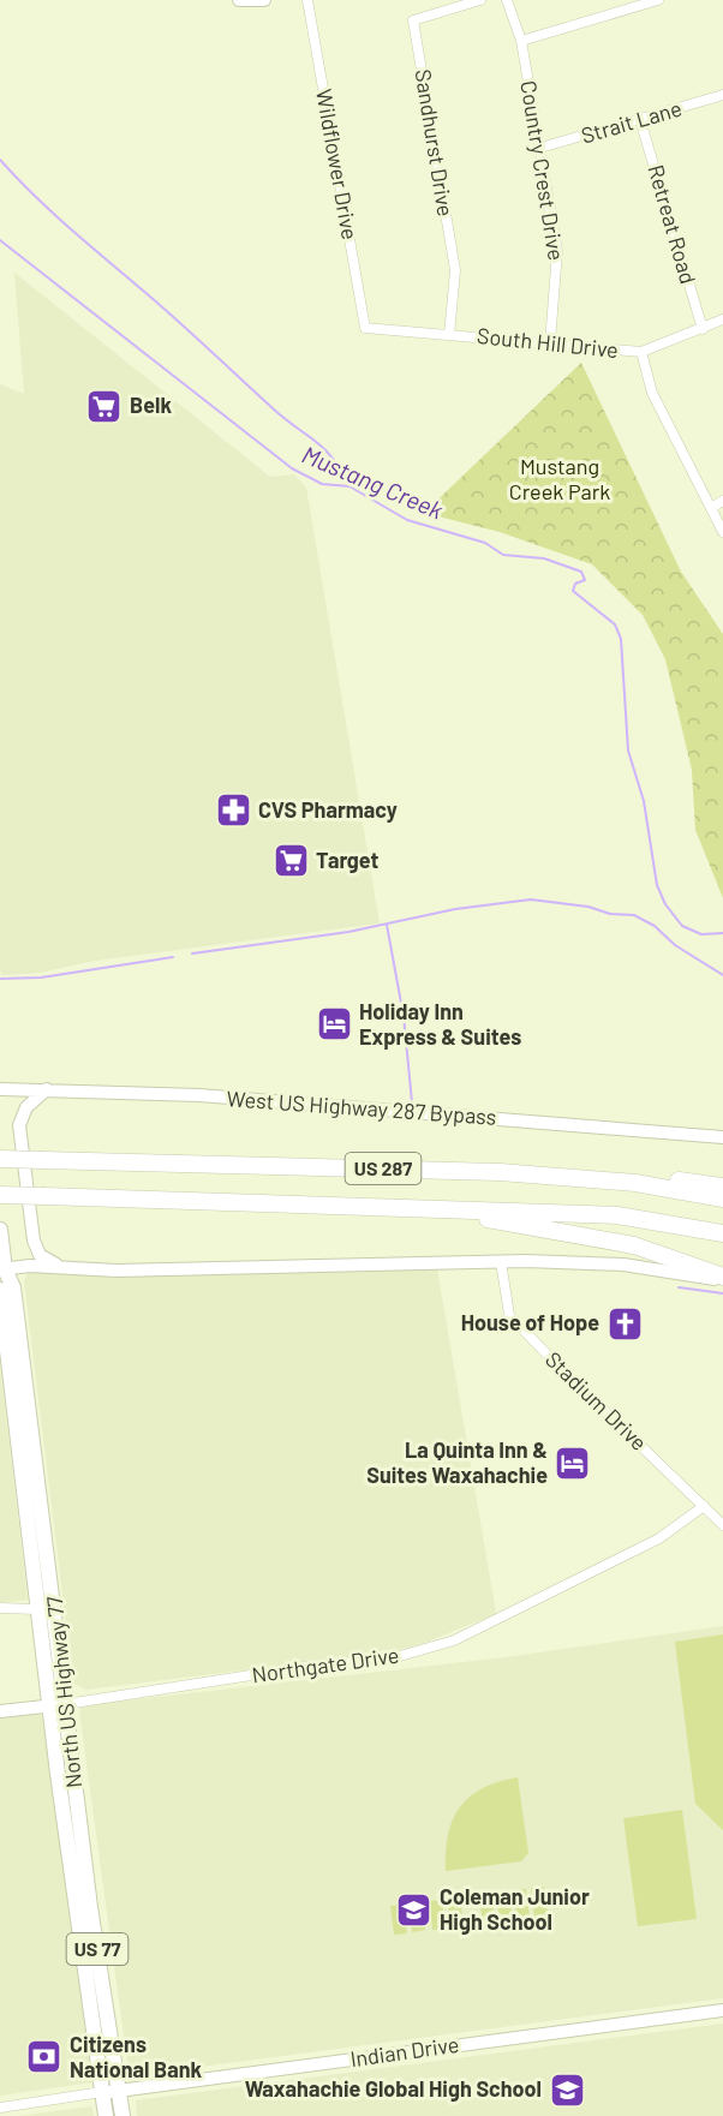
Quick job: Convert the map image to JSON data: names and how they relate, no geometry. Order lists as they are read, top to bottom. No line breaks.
{"streets":{"highway":["US 287"],"main road":["West US Highway 287 Bypass","Northgate Drive","North US Highway 77","US 77","Indian Drive"],"street":["Strait Lane","Sandhurst Drive","Wildflower Drive","Country Crest Drive","Retreat Road","South Hill Drive","Stadium Drive"]},"crossings":[["Strait Lane","Country Crest Drive"],["Strait Lane","Retreat Road"],["Sandhurst Drive","South Hill Drive"],["Wildflower Drive","South Hill Drive"],["Country Crest Drive","South Hill Drive"],["Retreat Road","South Hill Drive"],["Stadium Drive","Northgate Drive"],["Northgate Drive","North US Highway 77"],["North US Highway 77","Indian Drive"]],"water":["Mustang Creek"],"parks":["Mustang Creek Park"],"places":{"supermarket":["Belk","Target"],"pharmacy":["CVS Pharmacy"],"hotel":["Holiday Inn Express & Suites","La Quinta Inn & Suites Waxahachie"],"church":["House of Hope"],"school or university":["Coleman Junior High School","Waxahachie Global High School"],"bank":["Citizens National Bank"]}}
